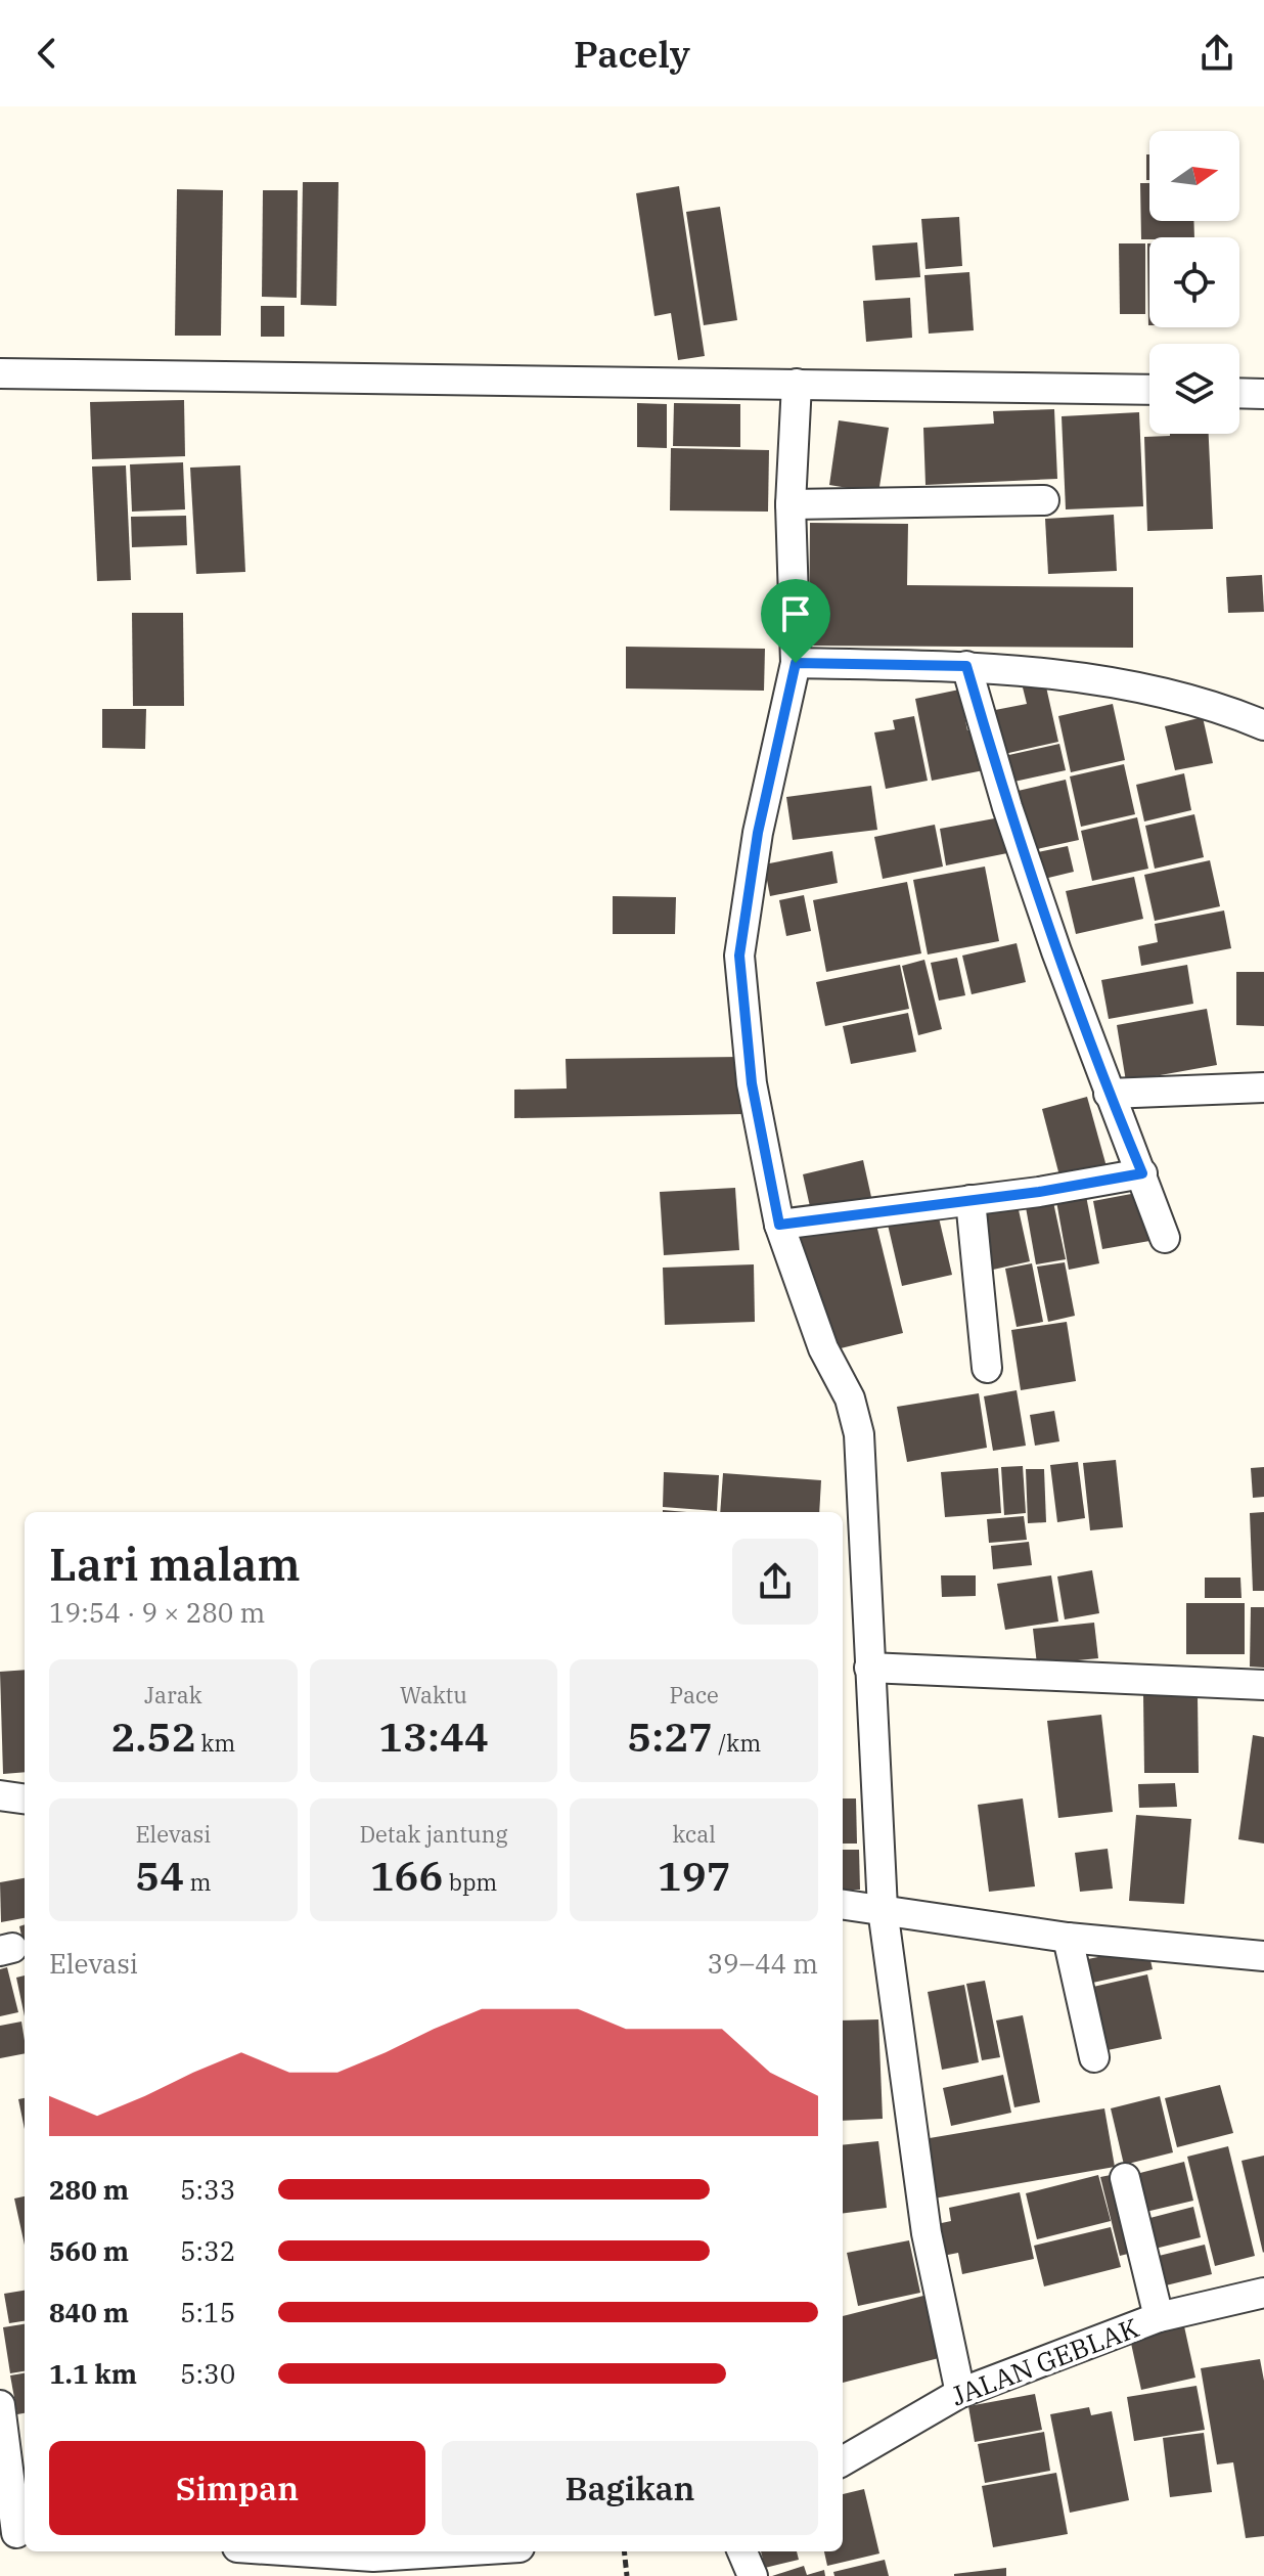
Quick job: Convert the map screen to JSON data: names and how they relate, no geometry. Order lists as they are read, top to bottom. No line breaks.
{"streets":{"street":["JALAN GEBLAK"]},"north":"right","page":{"header":"Pacely","heading":["Lari malam","19:54 · 9 × 280 m"],"stats":[["Jarak","2.52 km"],["Waktu","13:44"],["Pace","5:27 /km"],["Elevasi","54 m"],["Detak jantung","166 bpm"],["kcal","197"]],"chart":["Elevasi","39–44 m"],"list":[{"name":"280 m","note":"5:33"},{"name":"560 m","note":"5:32"},{"name":"840 m","note":"5:15"},{"name":"1.1 km","note":"5:30"}],"buttons":["Simpan","Bagikan"]}}
